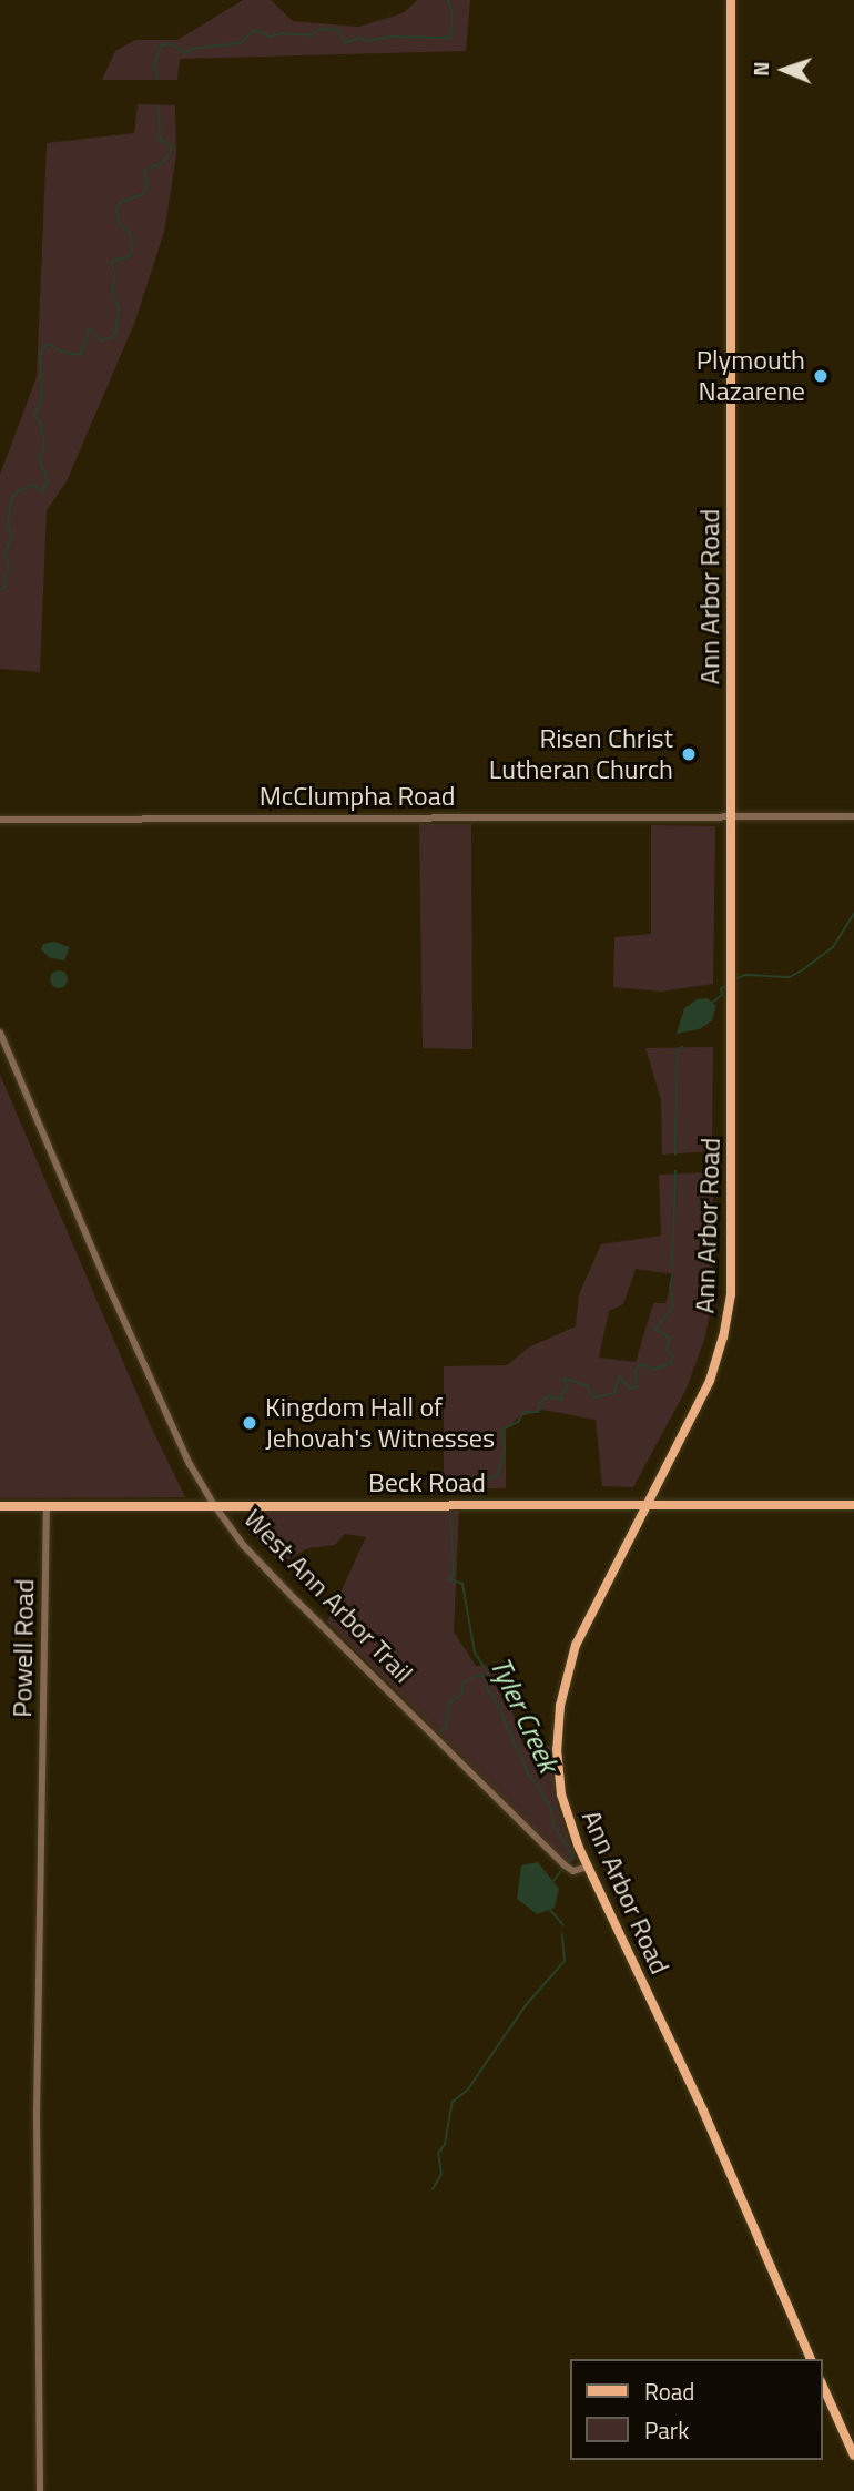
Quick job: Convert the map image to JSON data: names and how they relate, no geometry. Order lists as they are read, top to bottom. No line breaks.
{"streets":{"main road":["Ann Arbor Road","Beck Road"],"street":["McClumpha Road","West Ann Arbor Trail","Powell Road"]},"crossings":[["Ann Arbor Road","McClumpha Road"],["Ann Arbor Road","Beck Road"],["Ann Arbor Road","West Ann Arbor Trail"],["Beck Road","West Ann Arbor Trail"],["Beck Road","Powell Road"]],"water":["Tyler Creek"],"places":["Plymouth Nazarene","Risen Christ Lutheran Church","Kingdom Hall of Jehovah's Witnesses"],"legend":["Road","Park"],"north":"left"}
